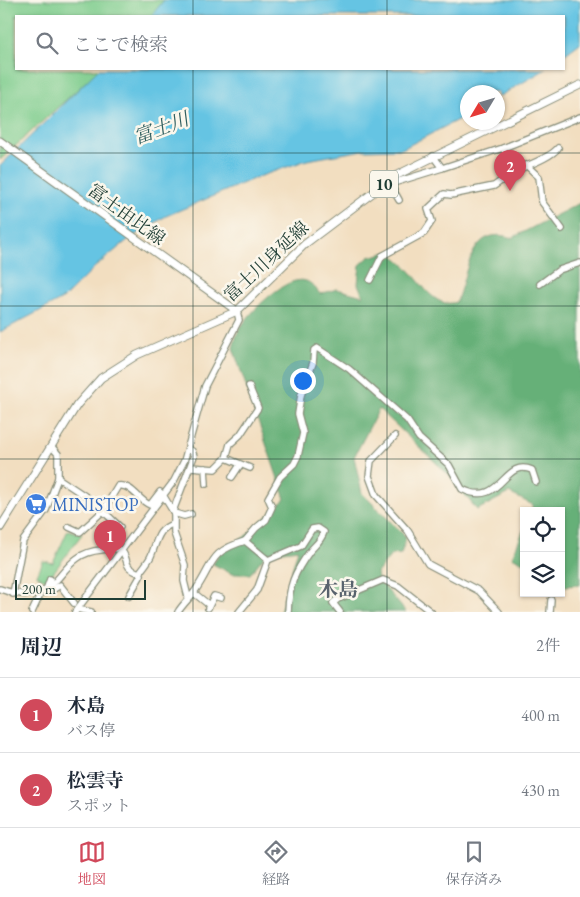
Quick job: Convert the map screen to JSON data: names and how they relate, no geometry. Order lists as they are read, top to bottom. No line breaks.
{"streets":{"main road":["10","富士由比線","富士川身延線"]},"crossings":[["富士由比線","富士川身延線"]],"districts":["木島"],"water":["富士川"],"places":{"supermarket":["MINISTOP"]},"scale_bar":"200 m","north":"bottom left","page":{"search":"ここで検索","pins":["2","1"],"scale":"200 m","heading":["周辺","2件"],"list":[{"mark":"1","name":"木島","note":"バス停","value":"400 m"},{"mark":"2","name":"松雲寺","note":"スポット","value":"430 m"}],"nav":["地図","経路","保存済み"]}}
